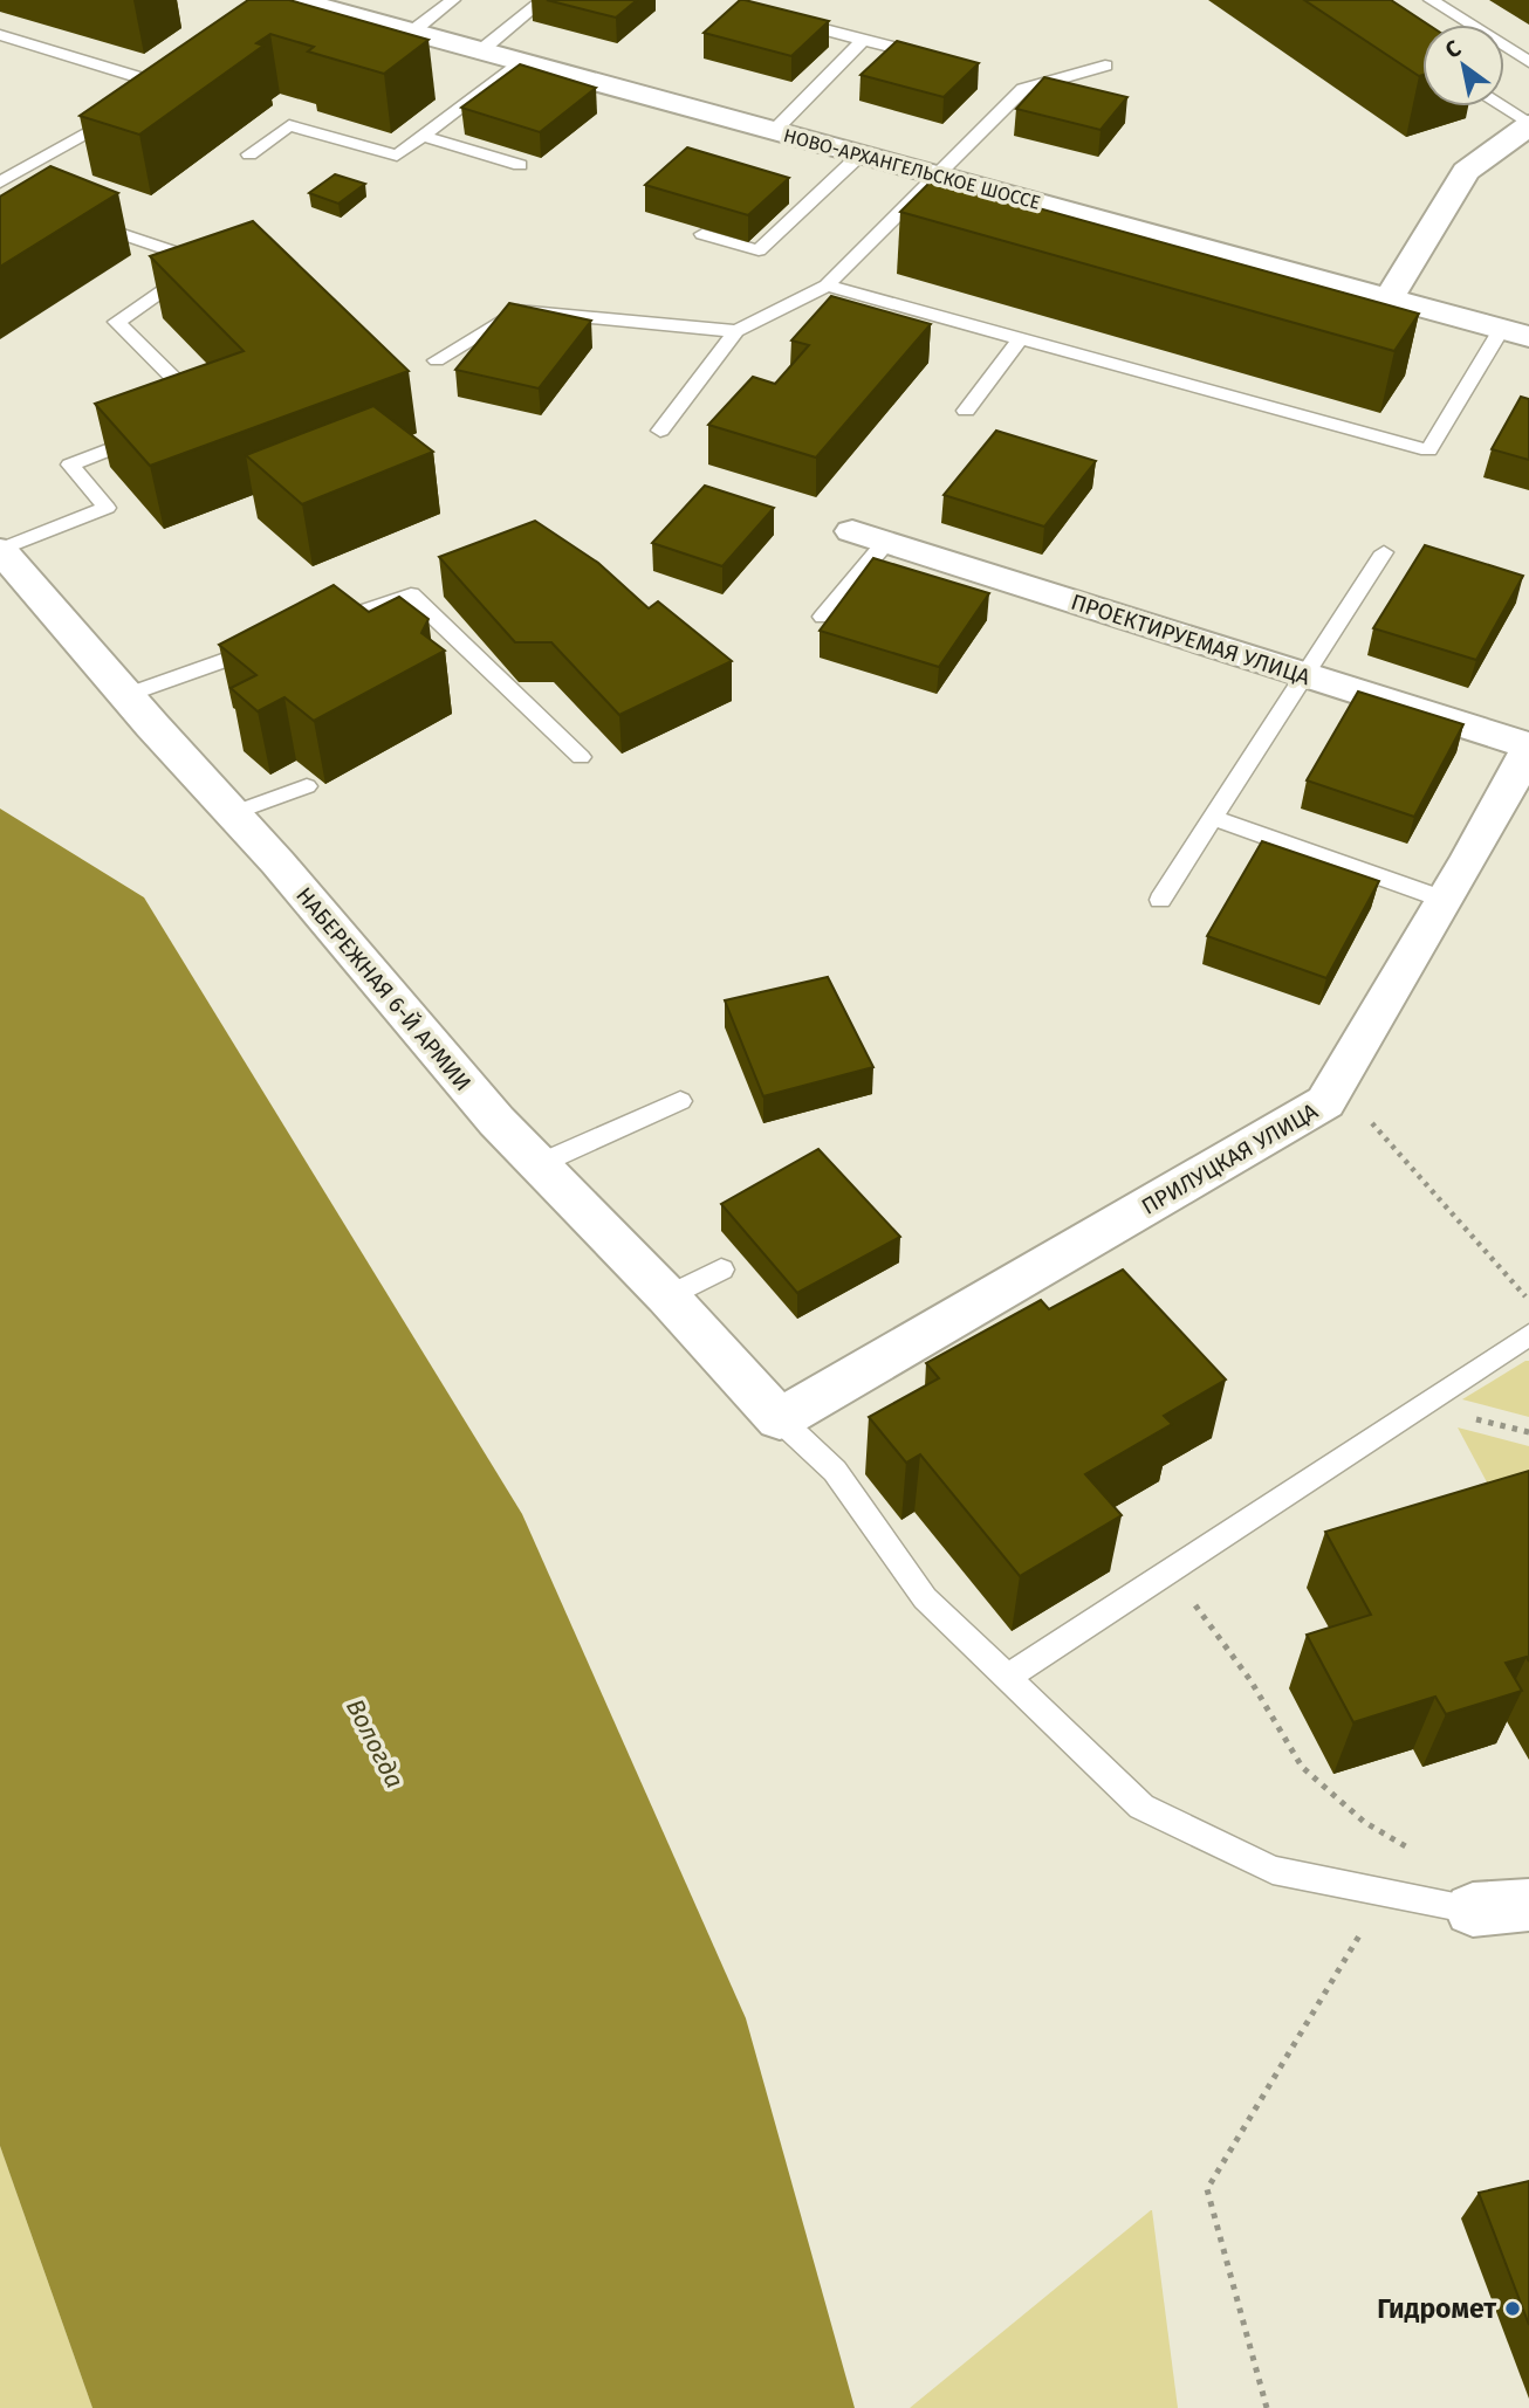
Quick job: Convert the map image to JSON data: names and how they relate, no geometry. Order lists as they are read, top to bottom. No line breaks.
{"streets":{"street":["НОВО-АРХАНГЕЛЬСКОЕ ШОССЕ","ПРОЕКТИРУЕМАЯ УЛИЦА","НАБЕРЕЖНАЯ 6-Й АРМИИ","ПРИЛУЦКАЯ УЛИЦА"]},"crossings":[["ПРОЕКТИРУЕМАЯ УЛИЦА","ПРИЛУЦКАЯ УЛИЦА"],["НАБЕРЕЖНАЯ 6-Й АРМИИ","ПРИЛУЦКАЯ УЛИЦА"]],"water":["Вологда"],"places":["Гидромет"],"north":"top left"}
